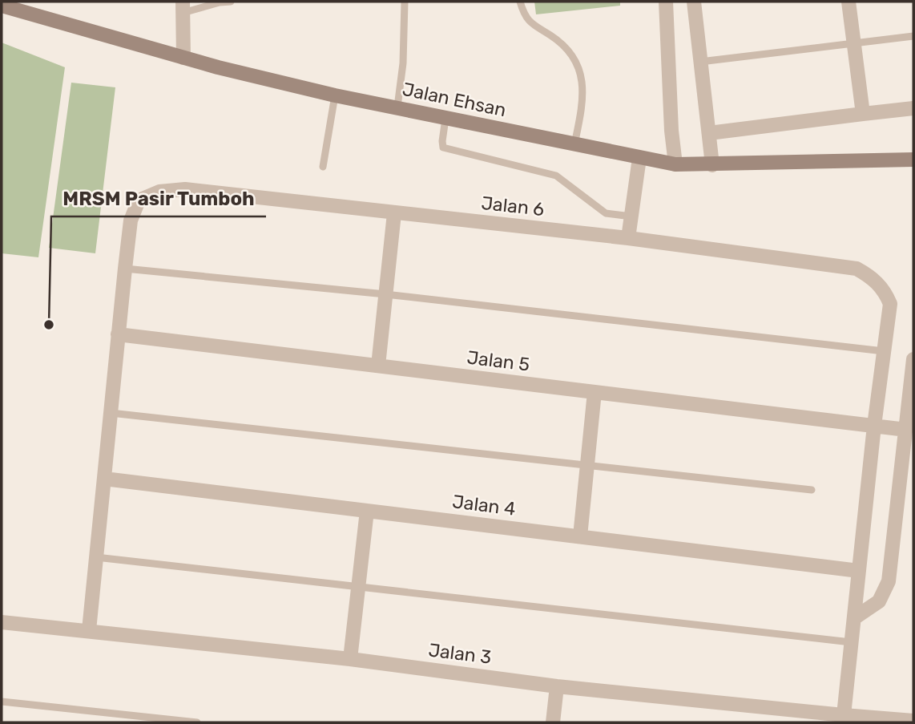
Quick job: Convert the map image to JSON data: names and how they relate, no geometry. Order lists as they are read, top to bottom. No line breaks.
{"streets":{"main road":["Jalan Ehsan"],"street":["Jalan 6","Jalan 5","Jalan 4","Jalan 3"]},"crossings":[["Jalan 6","Jalan 5"],["Jalan 6","Jalan 4"],["Jalan 6","Jalan 3"]],"places":["MRSM Pasir Tumboh"]}
